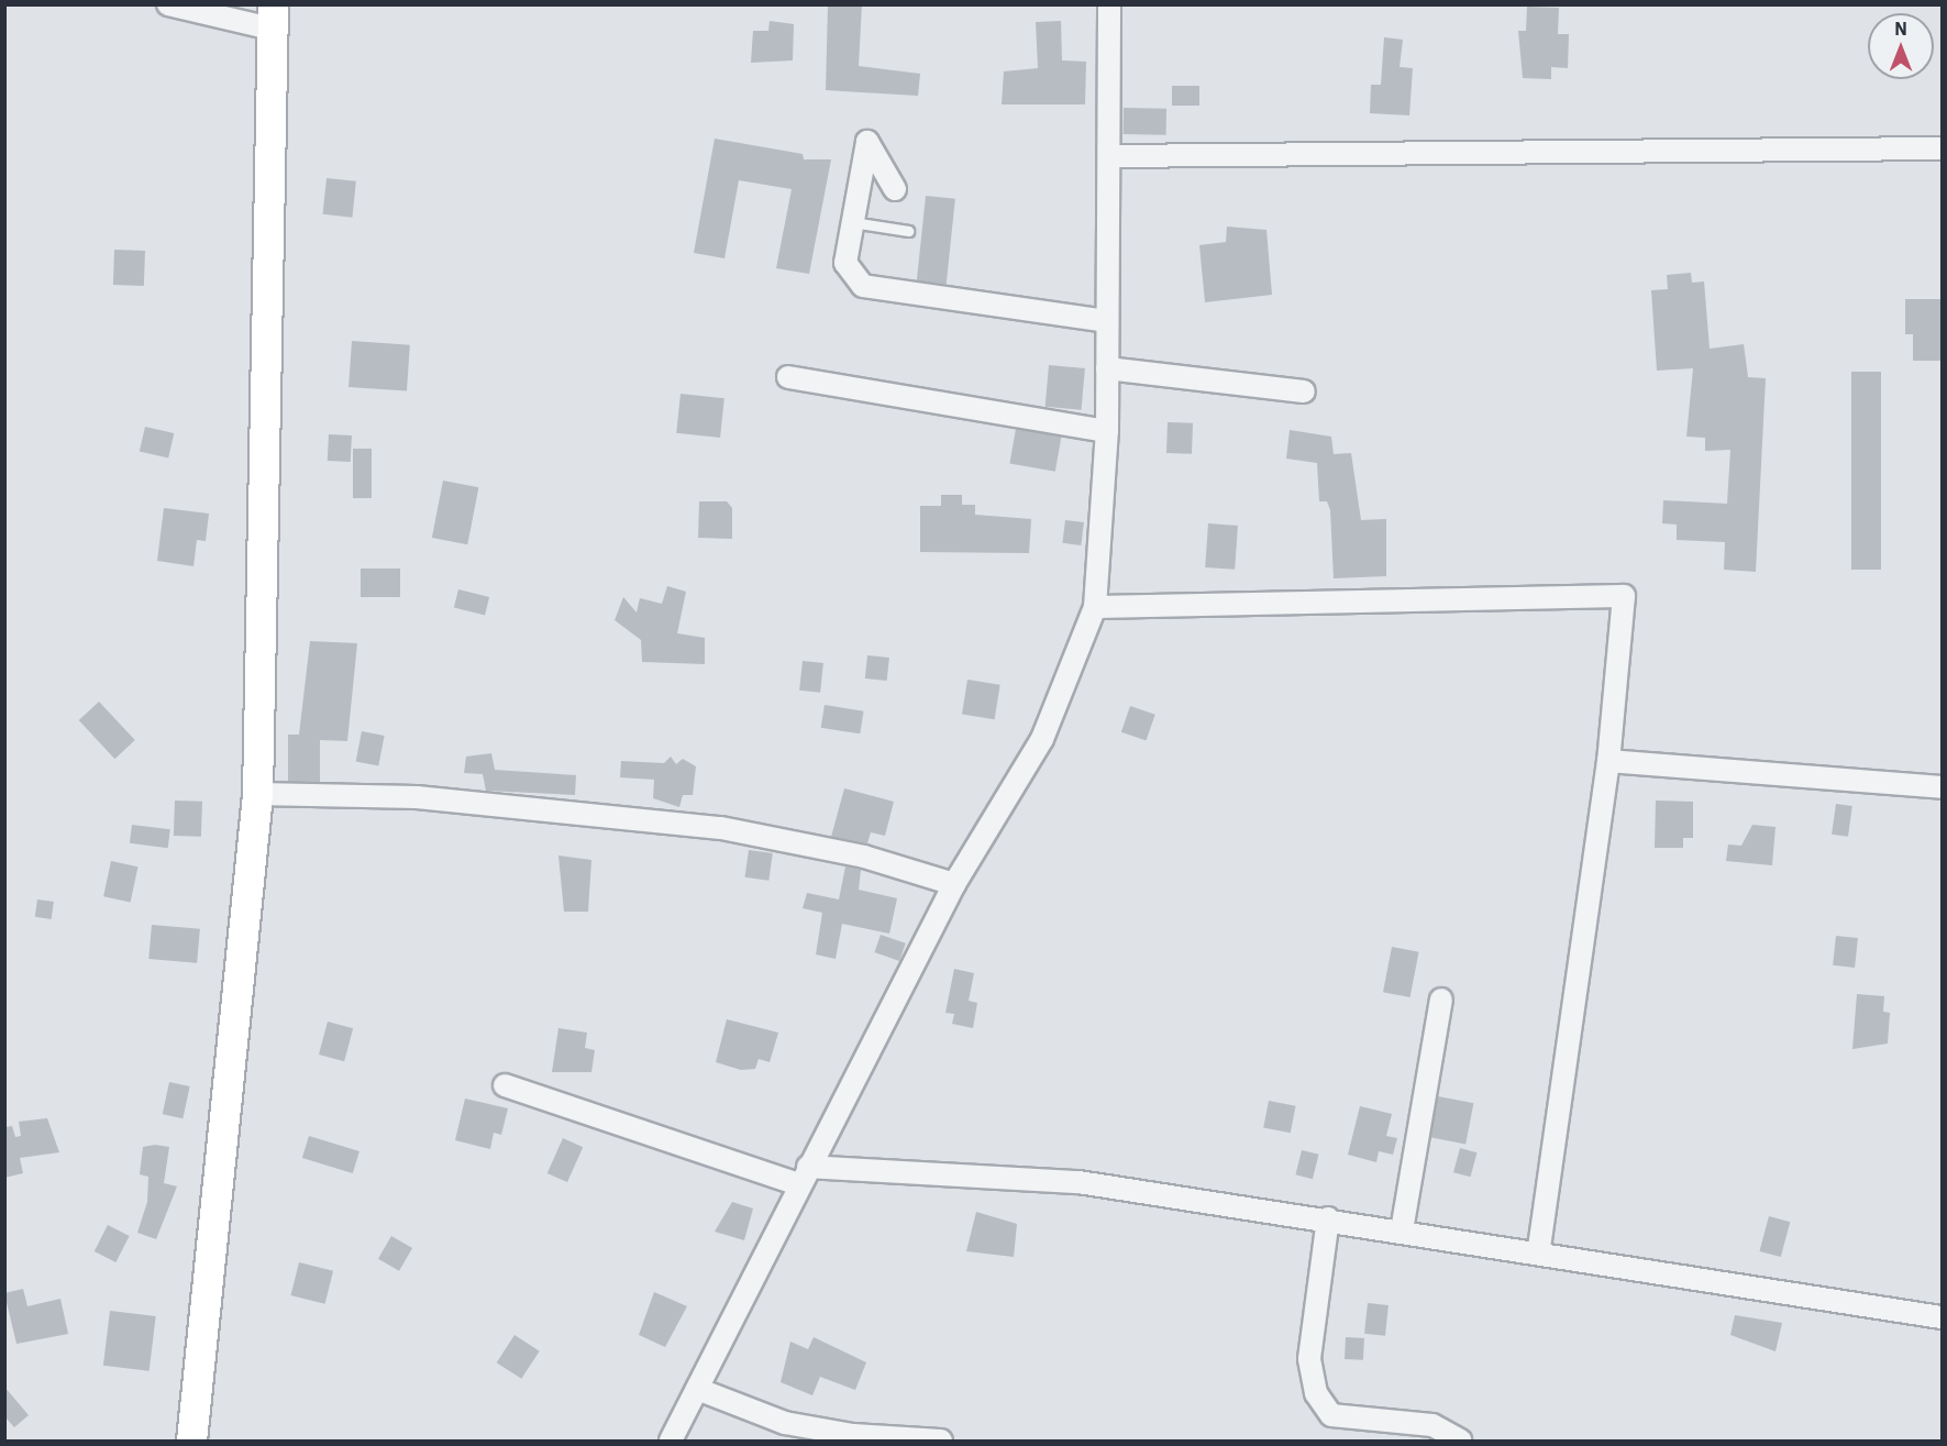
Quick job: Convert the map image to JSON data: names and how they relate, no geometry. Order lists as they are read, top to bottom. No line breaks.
{"north":"top"}
